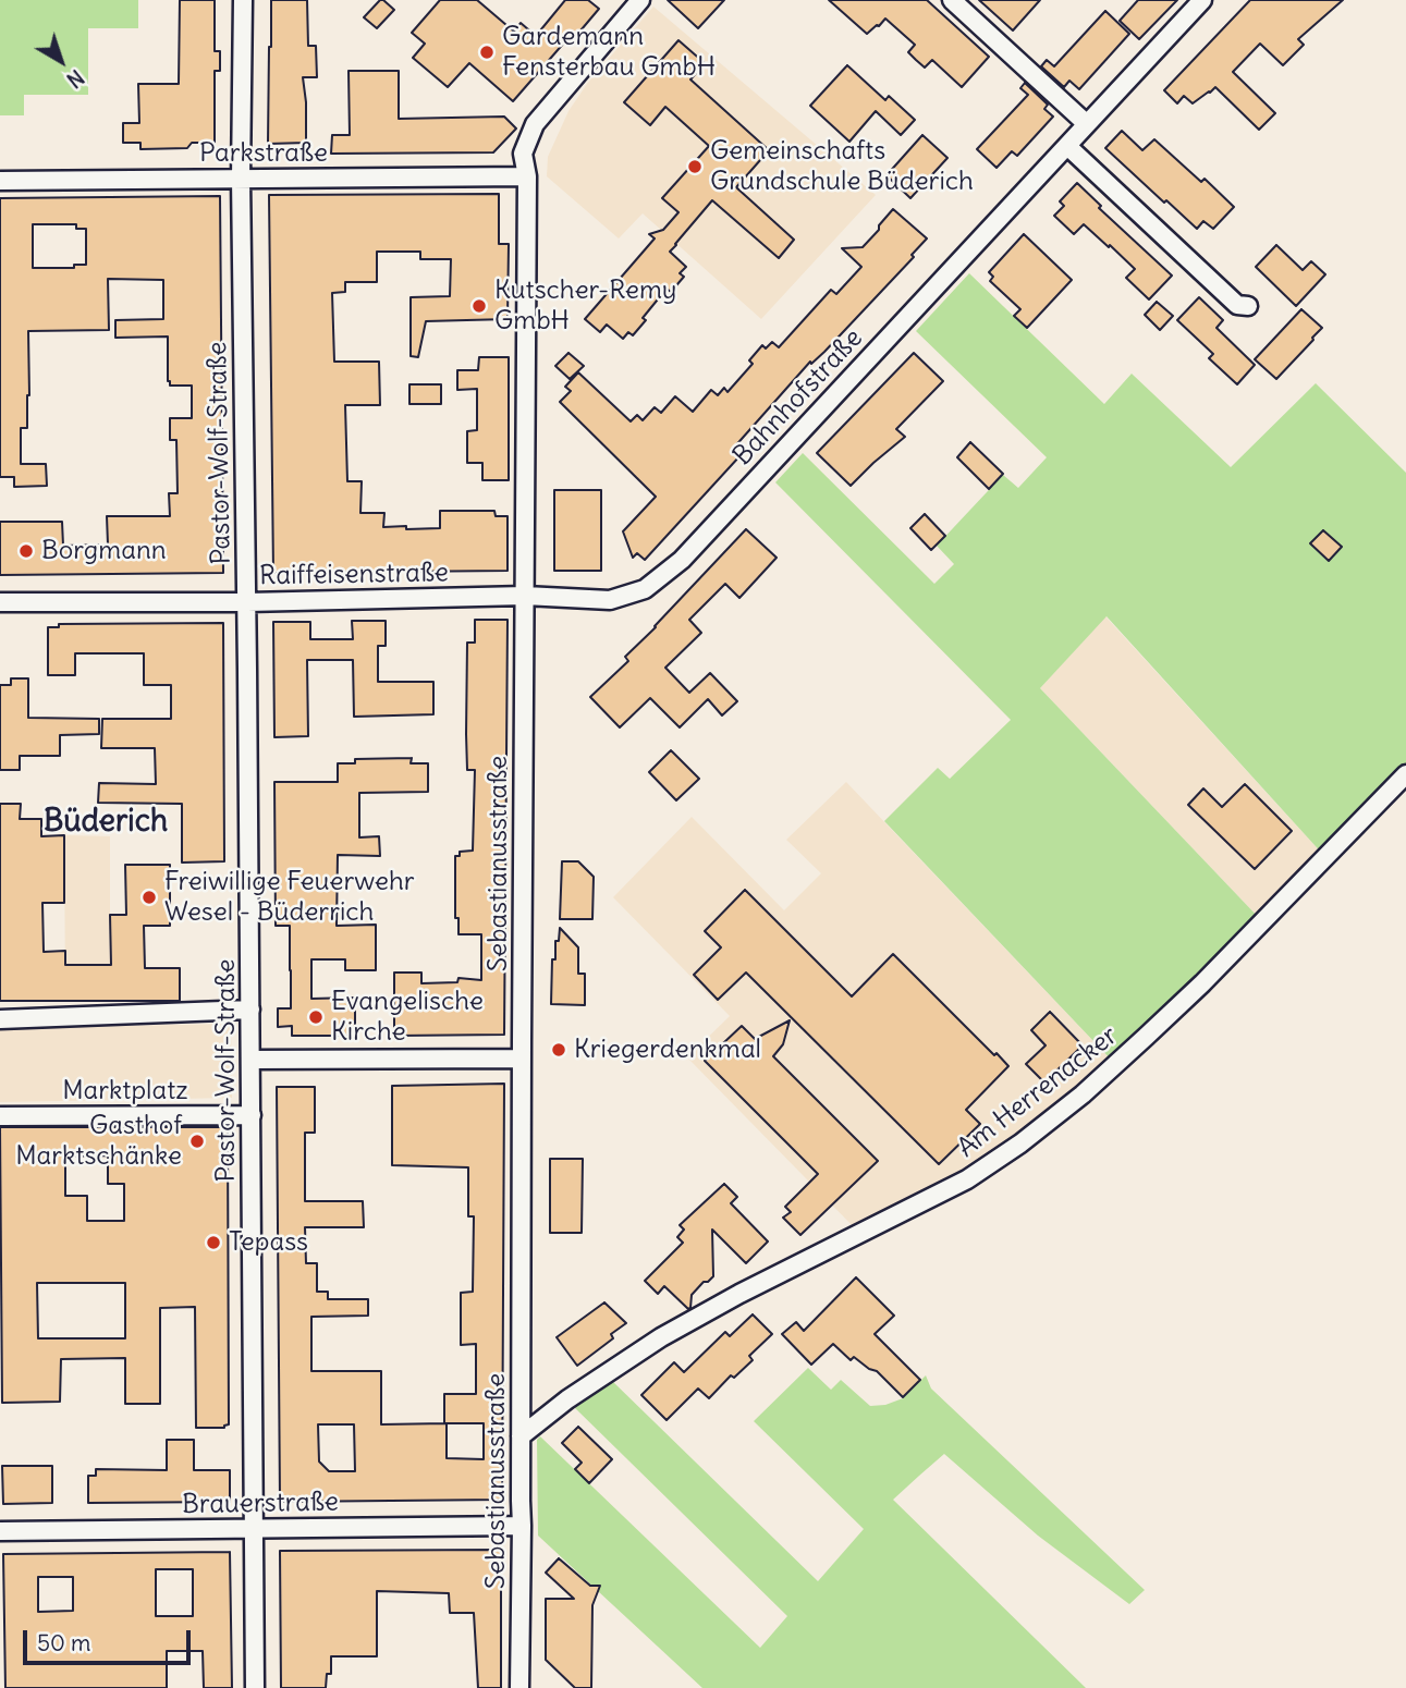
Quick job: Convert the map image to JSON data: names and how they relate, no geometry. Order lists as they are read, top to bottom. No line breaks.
{"streets":{"street":["Parkstraße","Bahnhofstraße","Pastor-Wolf-Straße","Raiffeisenstraße","Sebastianusstraße","Marktplatz","Am Herrenacker","Brauerstraße"]},"crossings":[["Parkstraße","Pastor-Wolf-Straße"],["Parkstraße","Sebastianusstraße"],["Bahnhofstraße","Raiffeisenstraße"],["Bahnhofstraße","Sebastianusstraße"],["Pastor-Wolf-Straße","Raiffeisenstraße"],["Pastor-Wolf-Straße","Marktplatz"],["Pastor-Wolf-Straße","Brauerstraße"],["Raiffeisenstraße","Sebastianusstraße"],["Sebastianusstraße","Am Herrenacker"],["Sebastianusstraße","Brauerstraße"]],"districts":["Büderich"],"places":["Gardemann Fensterbau GmbH","Gemeinschafts Grundschule Büderich","Kutscher-Remy GmbH","Borgmann","Freiwillige Feuerwehr Wesel - Büderrich","Evangelische Kirche","Kriegerdenkmal","Gasthof Marktschänke","Tepass"],"scale_bar":"50 m","north":"bottom right"}
